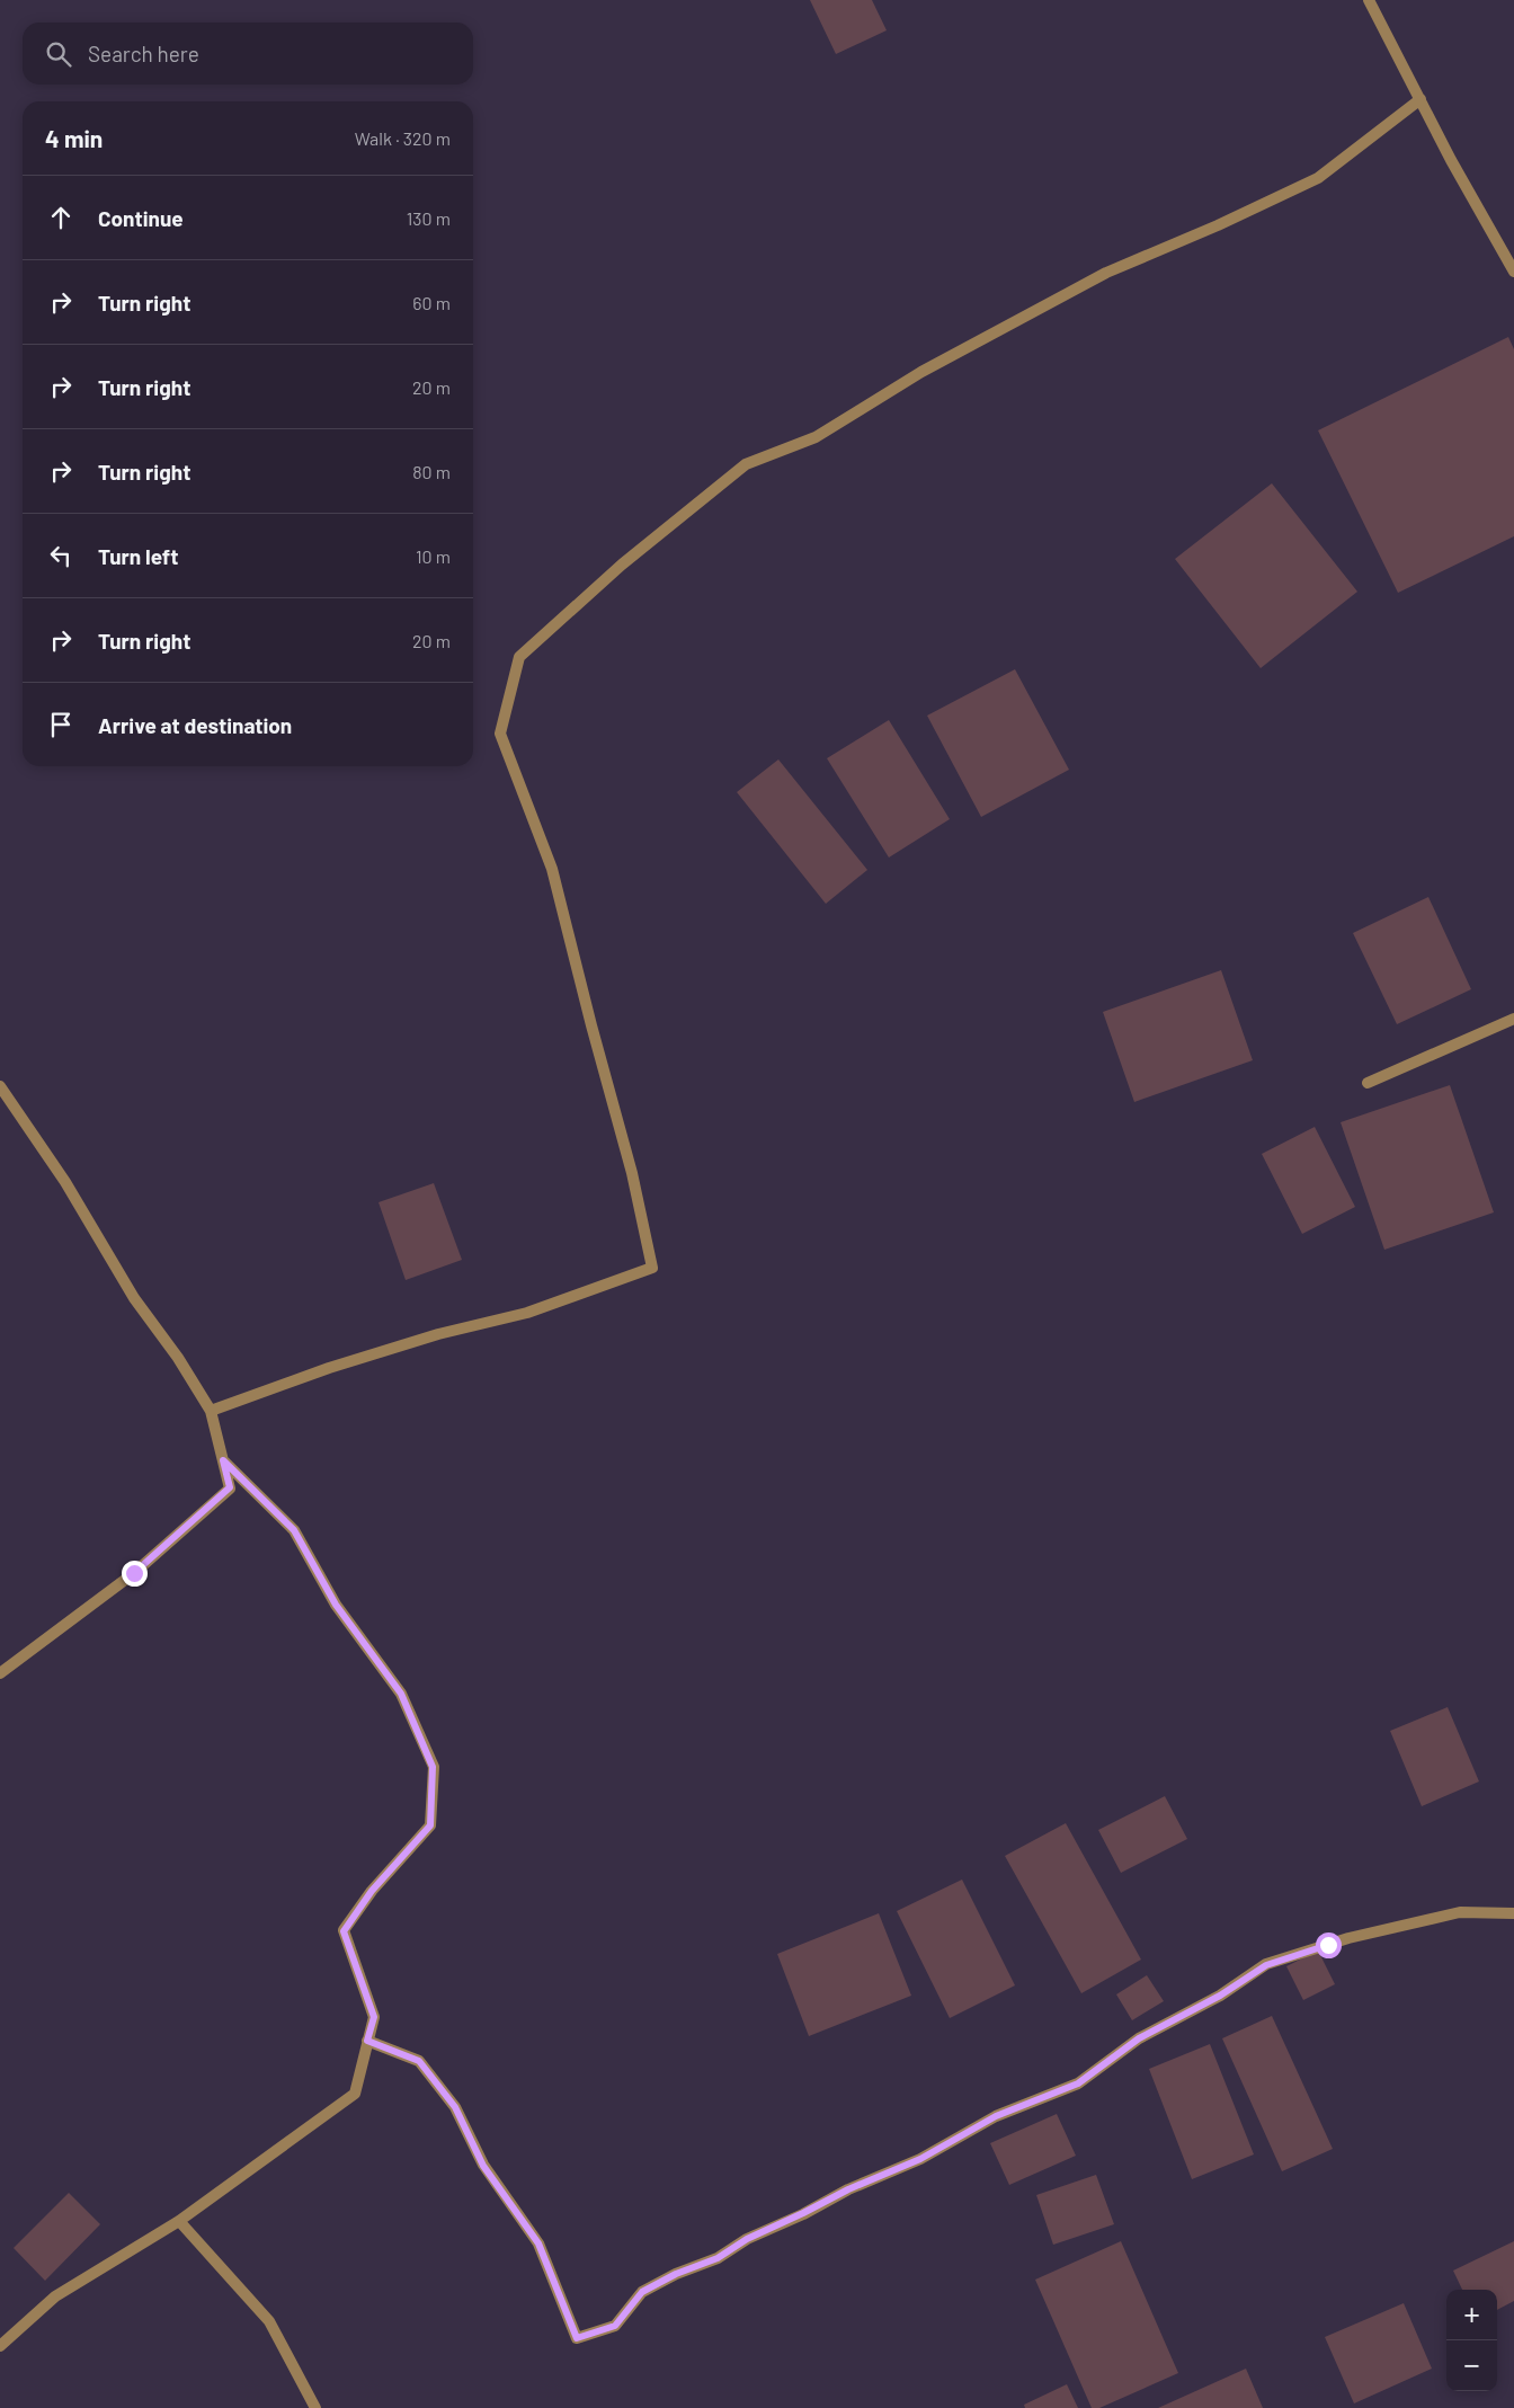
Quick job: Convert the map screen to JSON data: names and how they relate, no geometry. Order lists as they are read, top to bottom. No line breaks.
{"page":{"search":"Search here","heading":["4 min","Walk · 320 m"],"list":[["Continue","130 m"],["Turn right","60 m"],["Turn right","20 m"],["Turn right","80 m"],["Turn left","10 m"],["Turn right","20 m"],"Arrive at destination"],"map_buttons":["+","−"]}}
